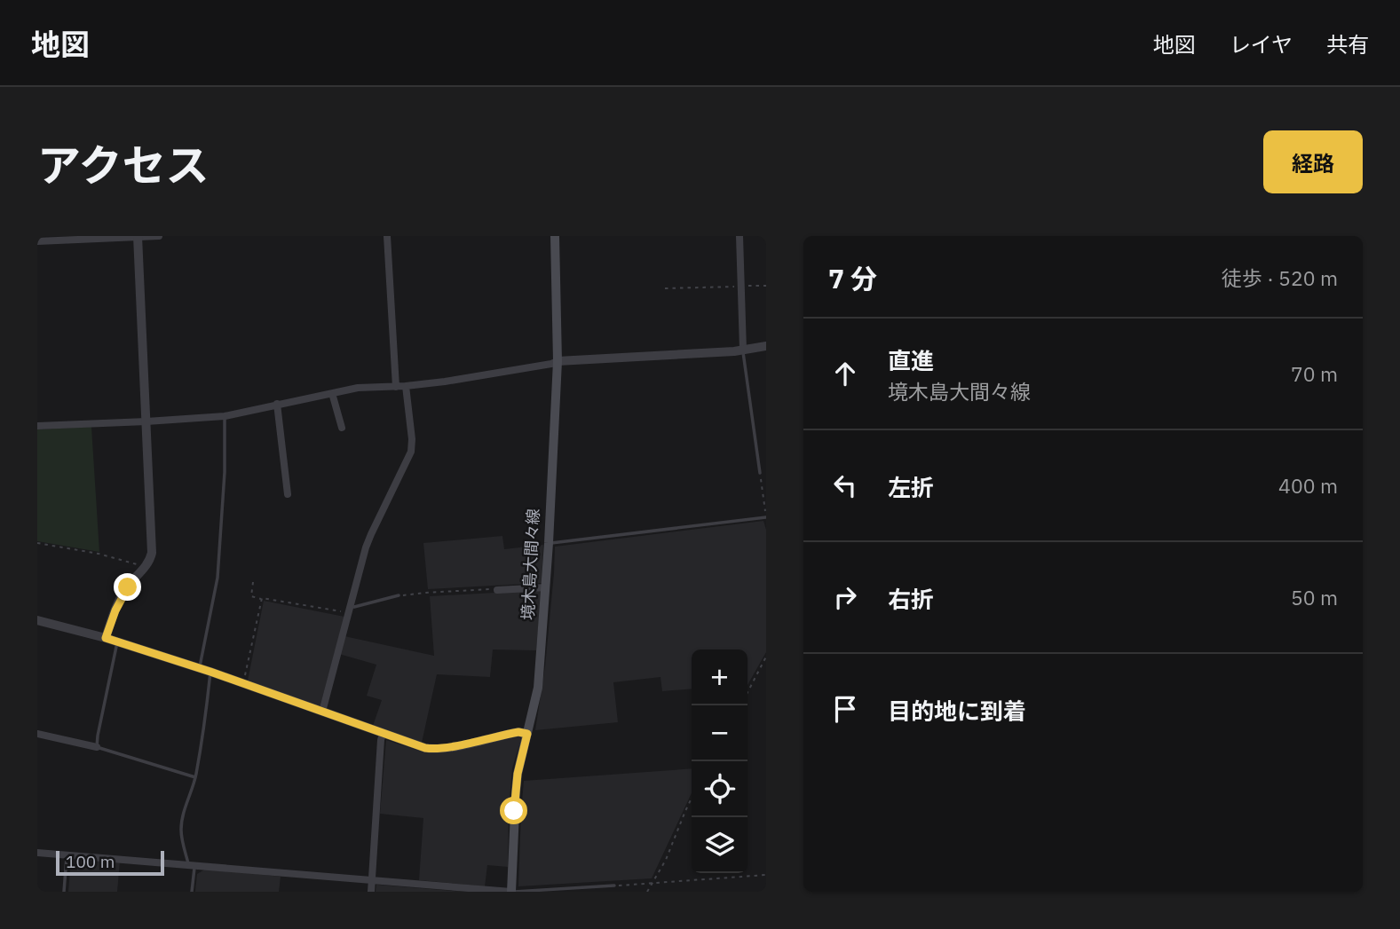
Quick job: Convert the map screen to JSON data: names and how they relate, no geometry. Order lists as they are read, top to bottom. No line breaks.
{"streets":{"main road":["境木島大間々線"]},"scale_bar":"100 m","page":{"header":"地図","nav":["地図","レイヤ","共有"],"title":"アクセス","buttons":"経路","heading":["7 分","徒歩 · 520 m"],"list":[["直進","境木島大間々線","70 m"],["左折","400 m"],["右折","50 m"],"目的地に到着"],"map_buttons":["+","−"],"scale":"100 m"}}
